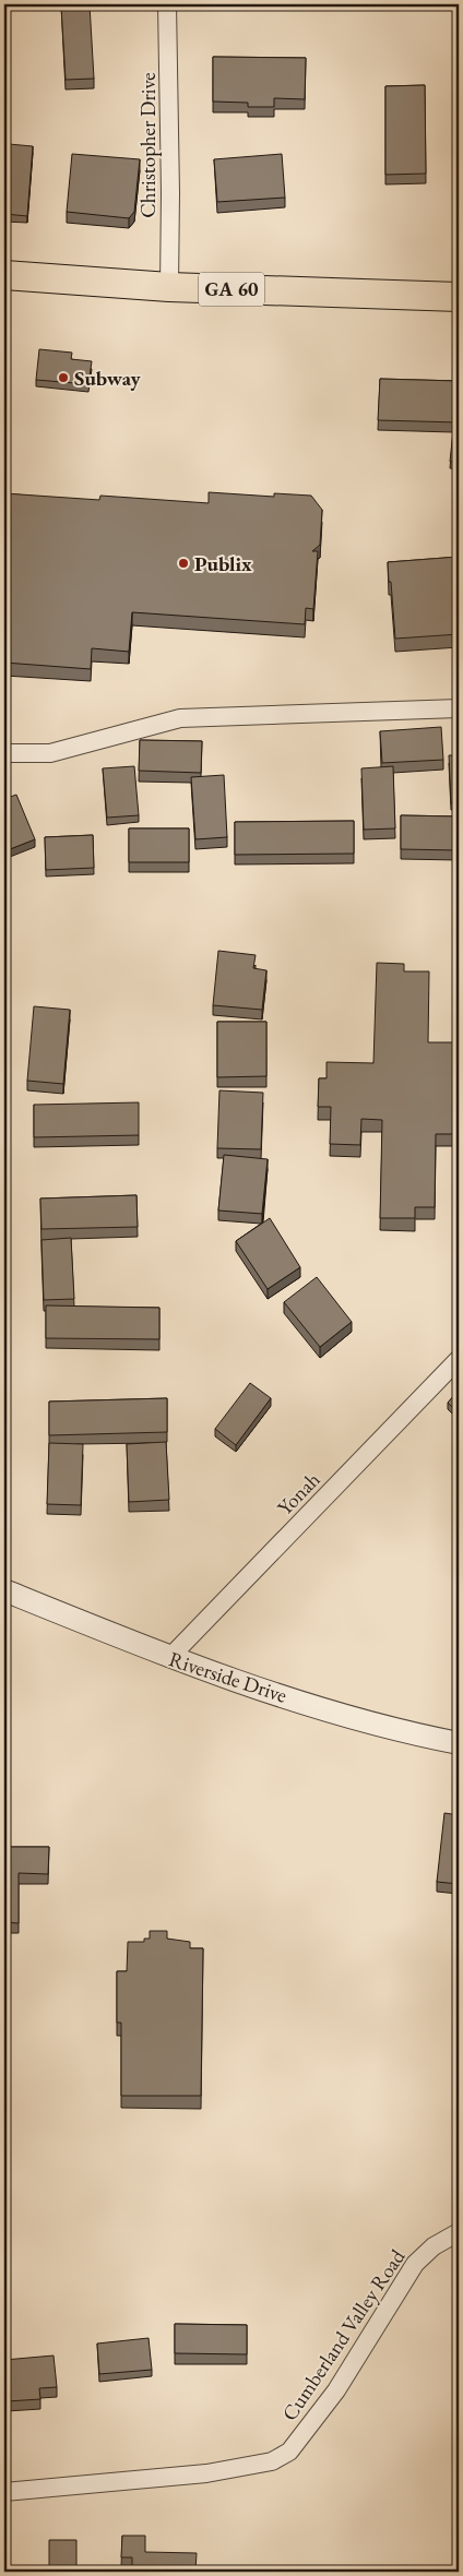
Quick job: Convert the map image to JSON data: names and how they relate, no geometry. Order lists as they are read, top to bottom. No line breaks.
{"streets":{"highway":["GA 60"],"street":["Christopher Drive","Yonah","Riverside Drive","Cumberland Valley Road"]},"crossings":[["Christopher Drive","GA 60"],["Yonah","Riverside Drive"]],"places":["Subway","Publix"]}
